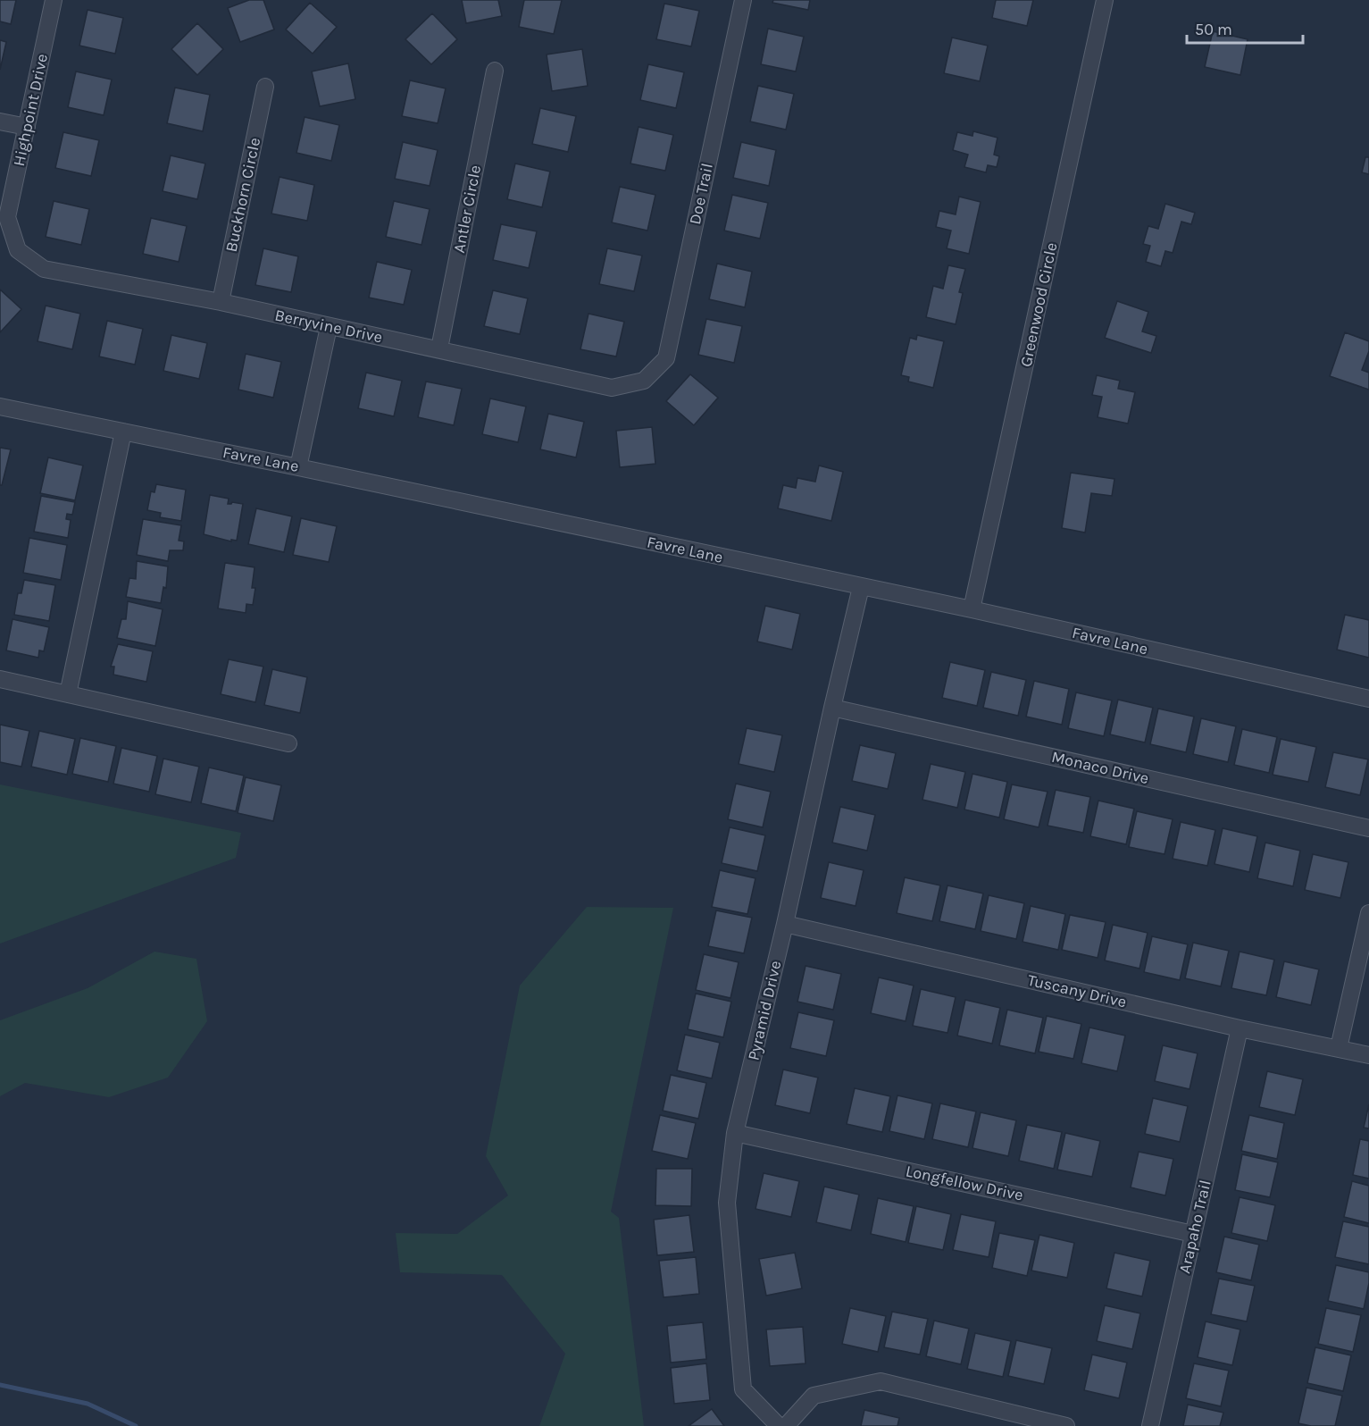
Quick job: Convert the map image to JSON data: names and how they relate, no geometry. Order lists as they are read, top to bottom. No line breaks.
{"streets":{"street":["Highpoint Drive","Doe Trail","Buckhorn Circle","Antler Circle","Greenwood Circle","Berryvine Drive","Favre Lane","Monaco Drive","Tuscany Drive","Pyramid Drive","Longfellow Drive","Arapaho Trail"]},"crossings":[["Highpoint Drive","Berryvine Drive"],["Doe Trail","Berryvine Drive"],["Buckhorn Circle","Berryvine Drive"],["Antler Circle","Berryvine Drive"],["Greenwood Circle","Favre Lane"],["Favre Lane","Pyramid Drive"],["Monaco Drive","Pyramid Drive"],["Tuscany Drive","Pyramid Drive"],["Tuscany Drive","Arapaho Trail"],["Pyramid Drive","Longfellow Drive"],["Longfellow Drive","Arapaho Trail"]],"scale_bar":"50 m"}
